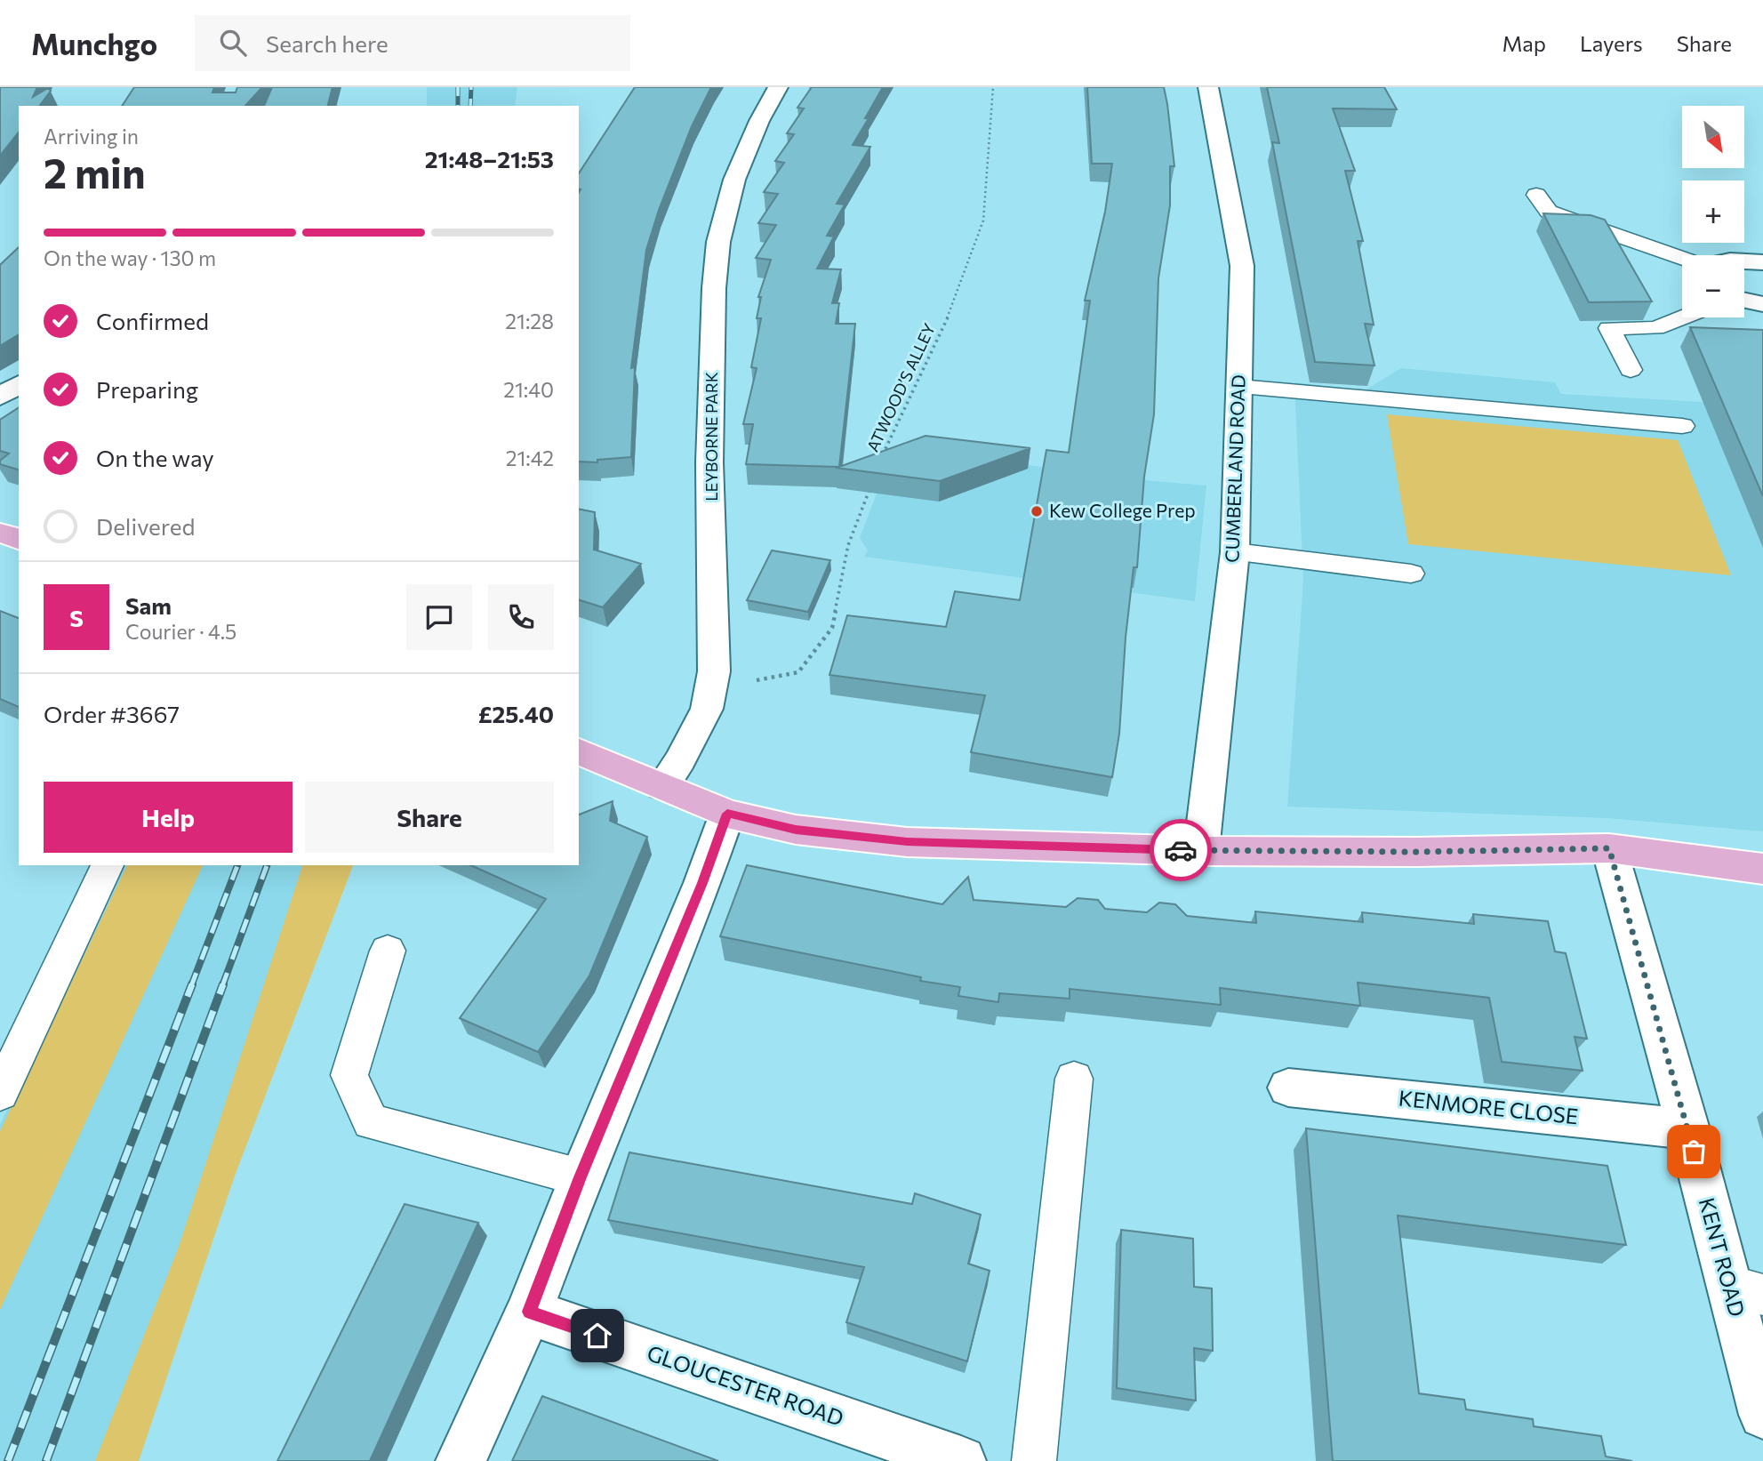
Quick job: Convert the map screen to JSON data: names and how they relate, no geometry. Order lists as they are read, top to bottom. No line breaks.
{"streets":{"street":["LEYBORNE PARK","CUMBERLAND ROAD","KENMORE CLOSE","KENT ROAD","GLOUCESTER ROAD"],"path":["ATWOOD’S ALLEY"]},"crossings":[["KENMORE CLOSE","KENT ROAD"]],"places":["Kew College Prep"],"north":"bottom right","page":{"header":"Munchgo","search":"Search here","nav":["Map","Layers","Share"],"map_buttons":["+","−"],"heading":["2 min","Arriving in","21:48–21:53"],"panel":["Sam","Courier · 4.5","Order #3667","£25.40"],"bar":"On the way · 130 m","list":[["Confirmed","21:28"],["Preparing","21:40"],["On the way","21:42"],"Delivered"],"round":"S","buttons":["Help","Share"]}}
